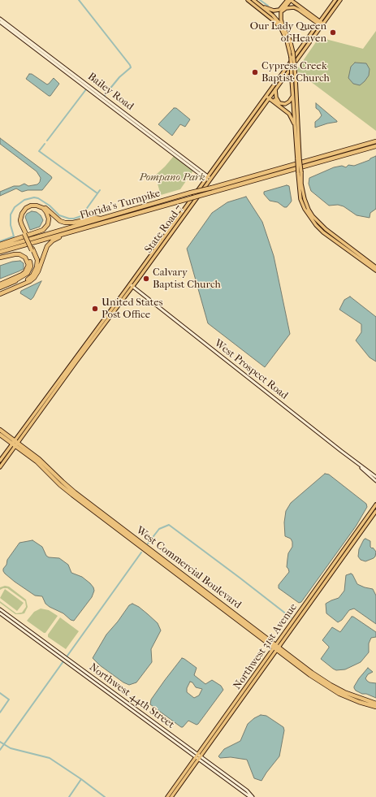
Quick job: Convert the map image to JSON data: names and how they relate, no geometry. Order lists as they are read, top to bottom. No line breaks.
{"streets":{"highway":["Florida's Turnpike","West Commercial Boulevard"],"main road":["State Road 7","Northwest 31st Avenue"],"street":["Bailey Road","West Prospect Road","Northwest 44th Street"]},"crossings":[["Bailey Road","State Road 7"],["State Road 7","West Prospect Road"],["State Road 7","West Commercial Boulevard"],["West Commercial Boulevard","Northwest 31st Avenue"],["Northwest 31st Avenue","Northwest 44th Street"]],"parks":["Pompano Park"],"places":["Our Lady Queen of Heaven","Cypress Creek Baptist Church","Calvary Baptist Church","United States Post Office"]}
